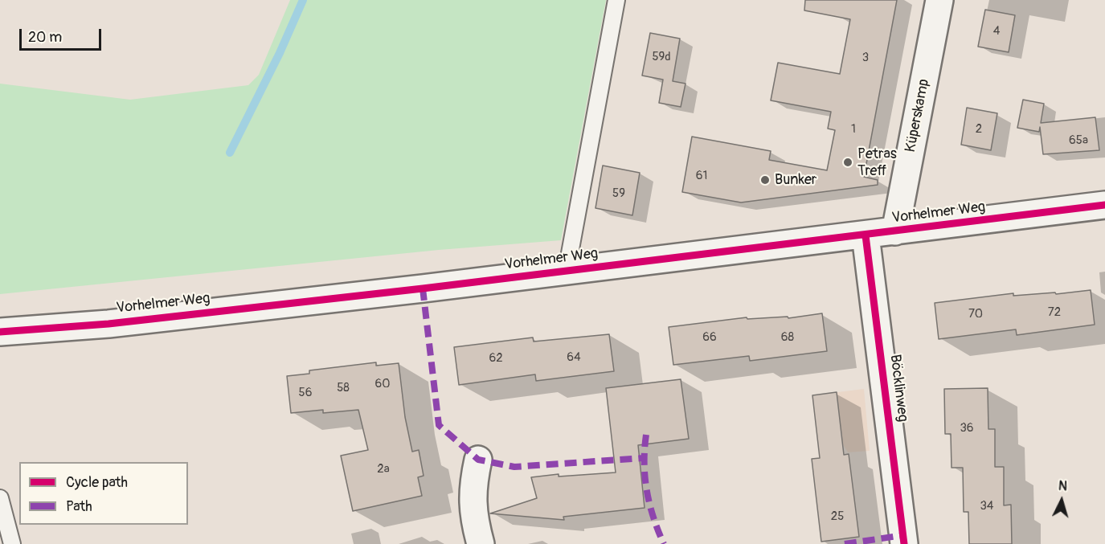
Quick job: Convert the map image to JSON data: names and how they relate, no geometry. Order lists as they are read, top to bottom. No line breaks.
{"streets":{"street":["Küperskamp","Vorhelmer Weg","Böcklinweg"]},"crossings":[["Küperskamp","Vorhelmer Weg"],["Vorhelmer Weg","Böcklinweg"]],"places":["Petras Treff","Bunker"],"house_numbers":["4","59d","3","1","2","65a","61","59","72","70","66","68","64","62","60","58","56","36","2a","34","25"],"legend":["Cycle path","Path"],"scale_bar":"20 m","north":"top"}
